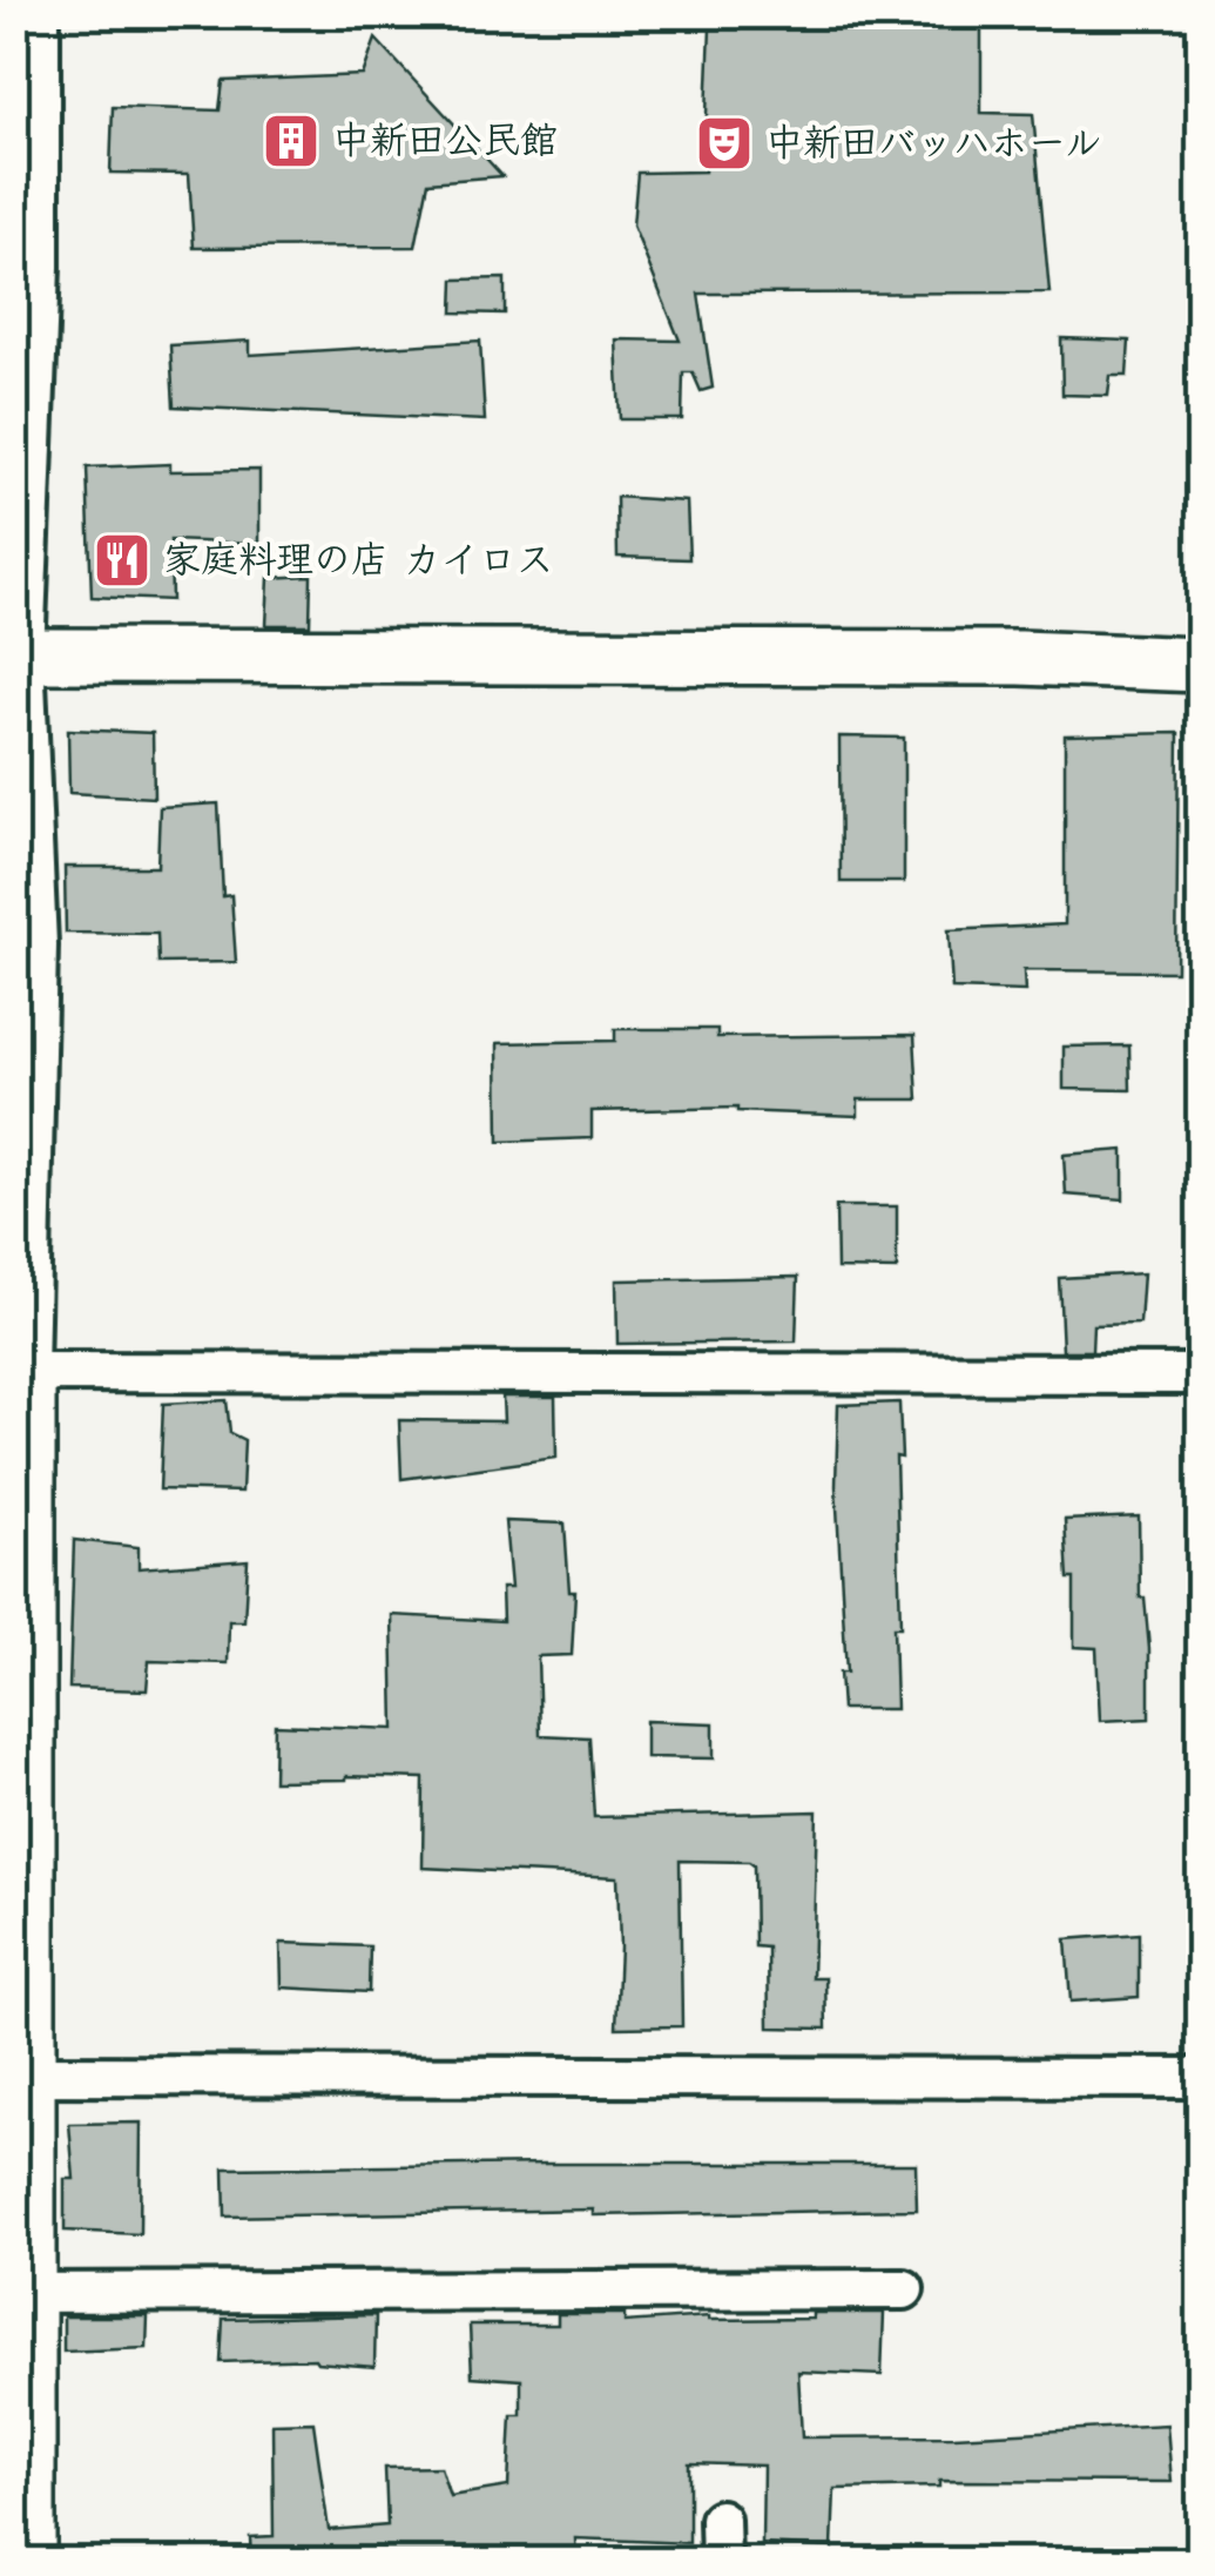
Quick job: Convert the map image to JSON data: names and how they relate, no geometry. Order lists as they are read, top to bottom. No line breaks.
{"places":{"building":["中新田公民館"],"theatre":["中新田バッハホール"],"restaurant":["家庭料理の店 カイロス"]}}
